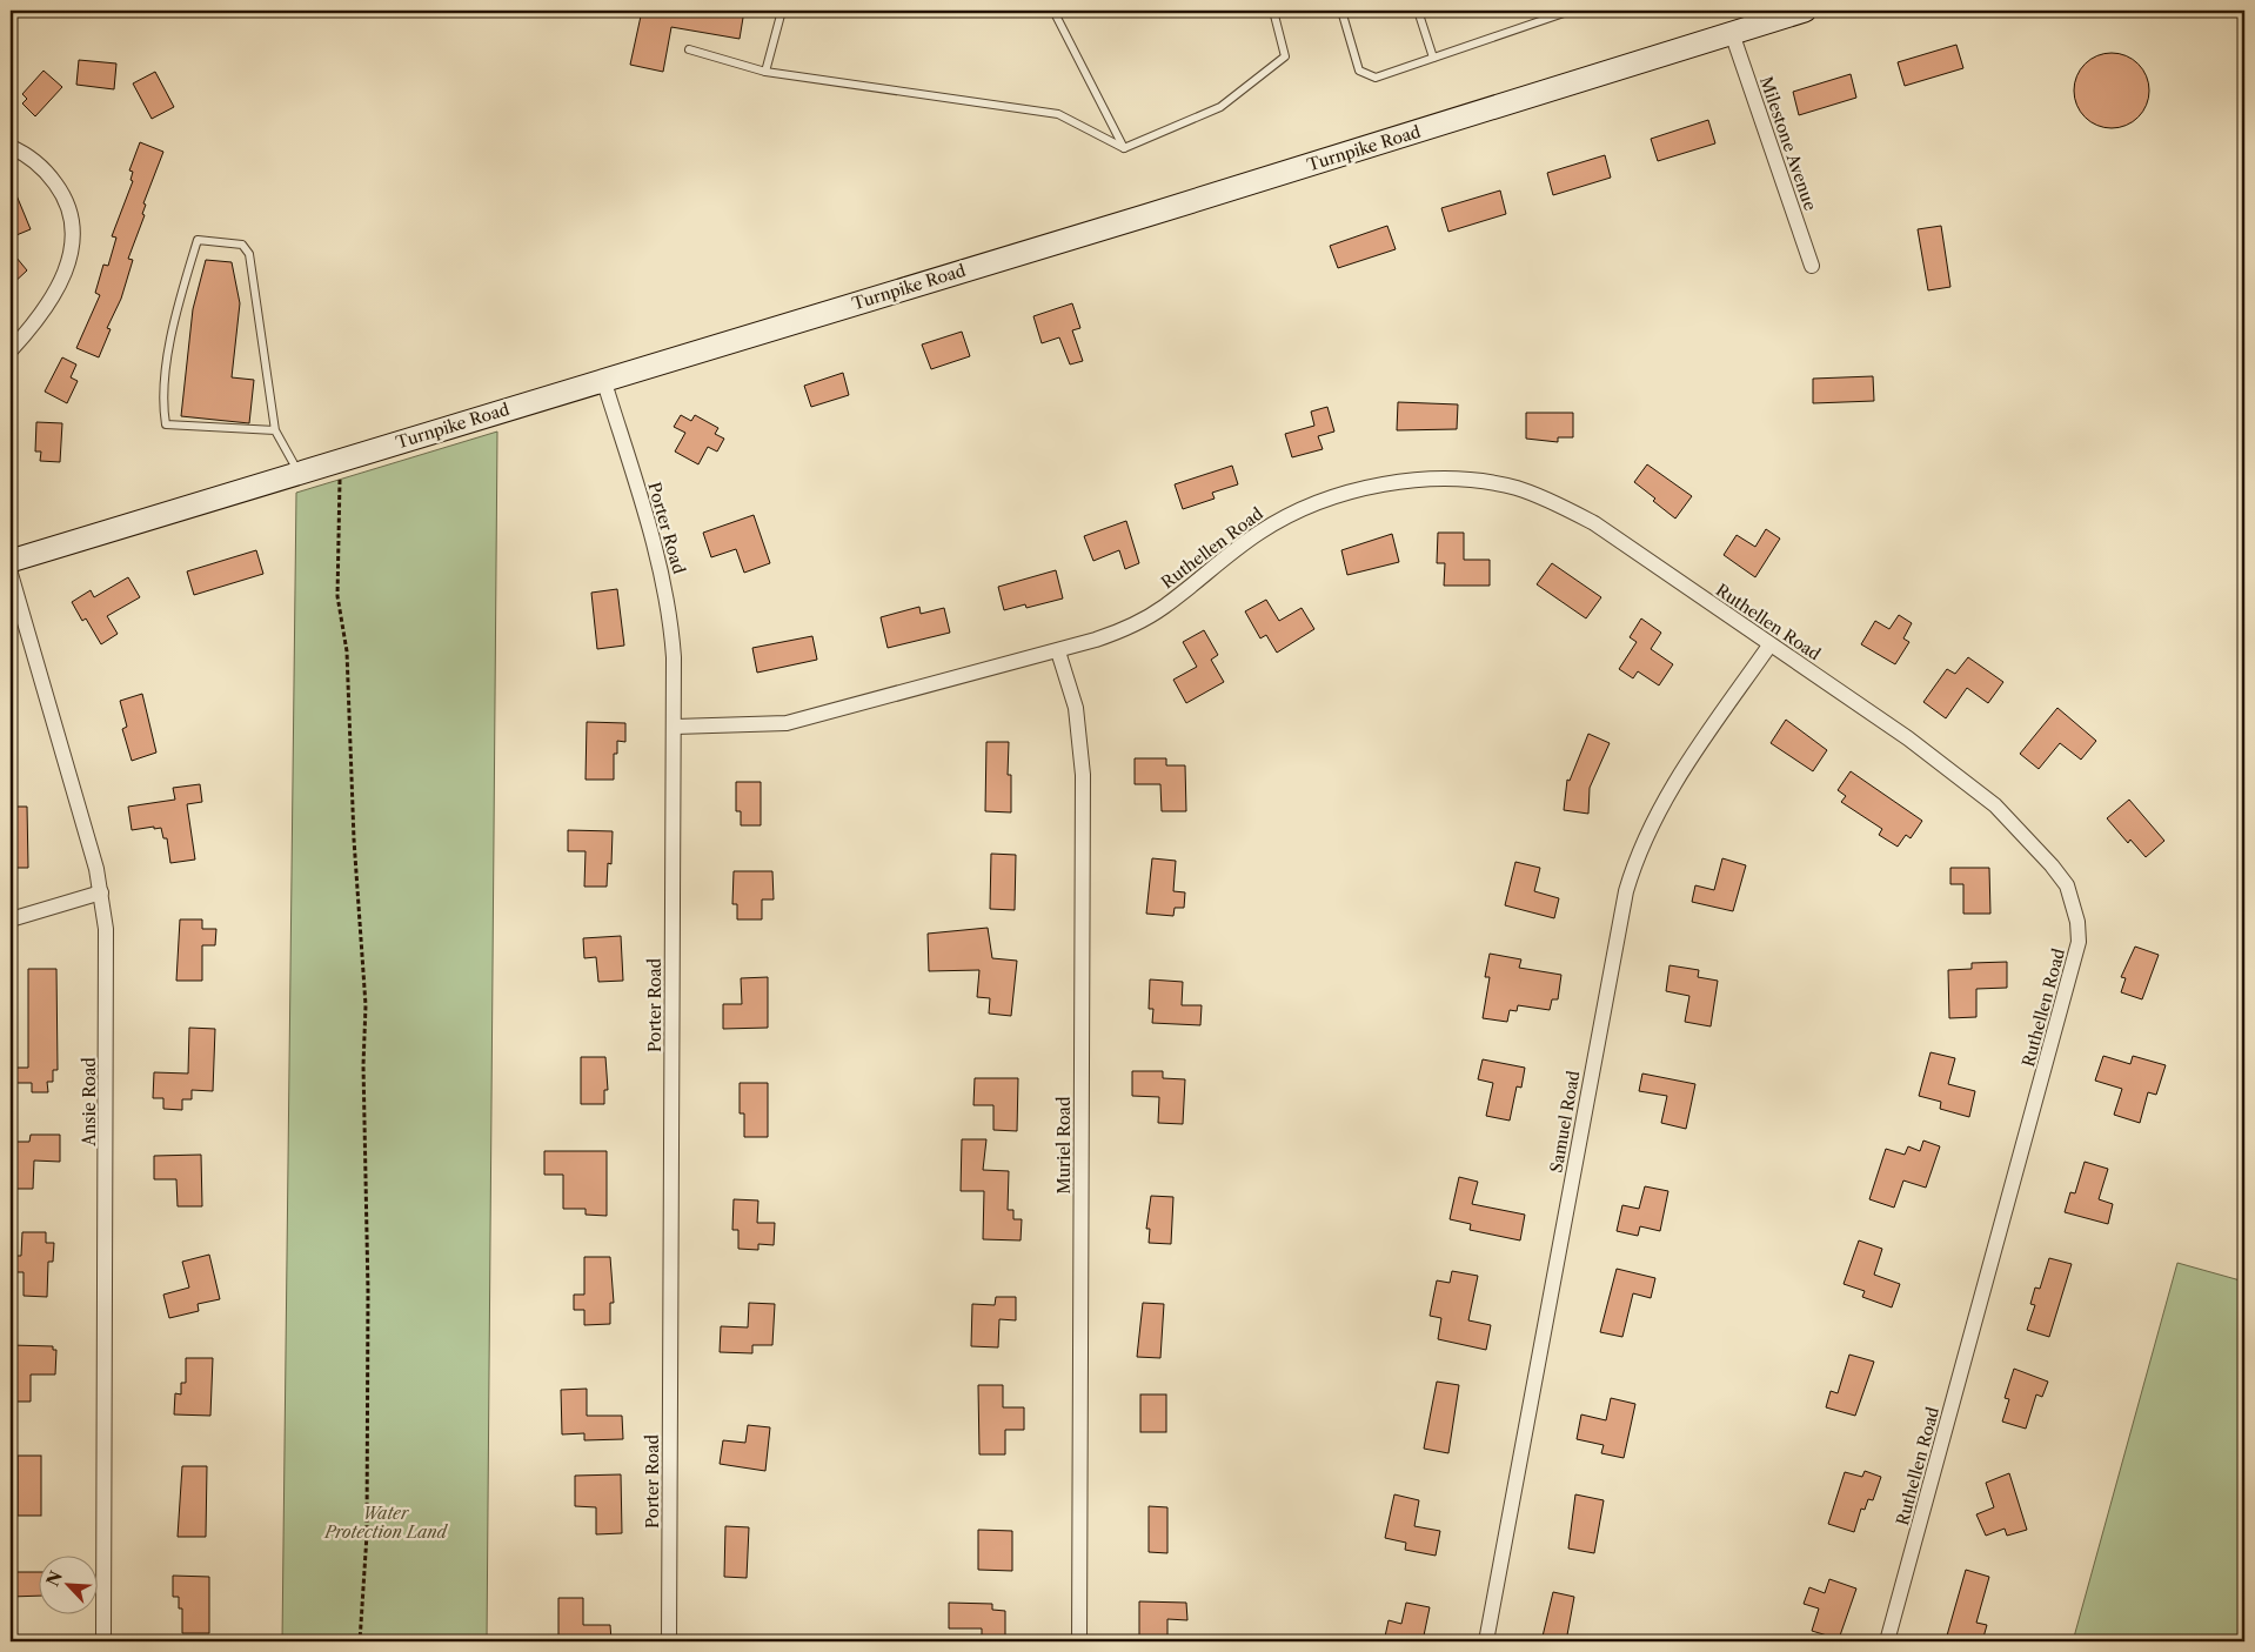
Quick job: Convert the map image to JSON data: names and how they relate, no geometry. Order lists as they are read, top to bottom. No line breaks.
{"streets":{"main road":["Turnpike Road"],"street":["Milestone Avenue","Porter Road","Ruthellen Road","Ansie Road","Samuel Road","Muriel Road"]},"crossings":[["Milestone Avenue","Turnpike Road"],["Turnpike Road","Porter Road"],["Porter Road","Ruthellen Road"],["Ruthellen Road","Samuel Road"],["Ruthellen Road","Muriel Road"]],"parks":["Water Protection Land"],"north":"top left"}
